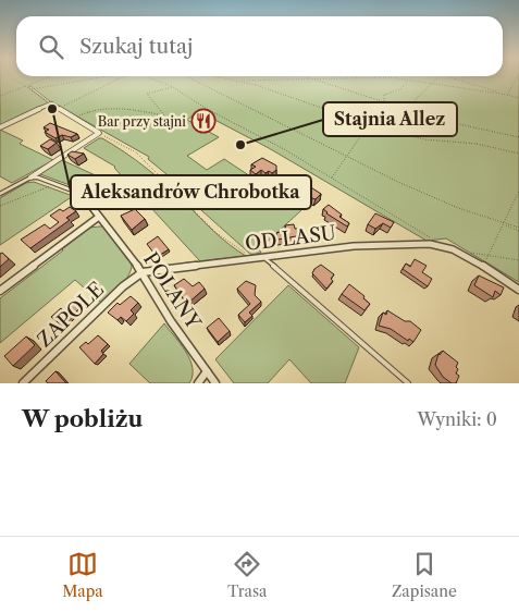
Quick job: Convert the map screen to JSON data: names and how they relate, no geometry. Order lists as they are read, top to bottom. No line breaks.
{"streets":{"street":["OD LASU","POLANY","ZAPOLE"]},"crossings":[["OD LASU","POLANY"],["OD LASU","ZAPOLE"],["POLANY","ZAPOLE"]],"places":{"other":["Aleksandrów Chrobotka","Stajnia Allez"],"restaurant":["Bar przy stajni"]},"page":{"search":"Szukaj tutaj","heading":["W pobliżu","Wyniki: 0"],"nav":["Mapa","Trasa","Zapisane"]}}
